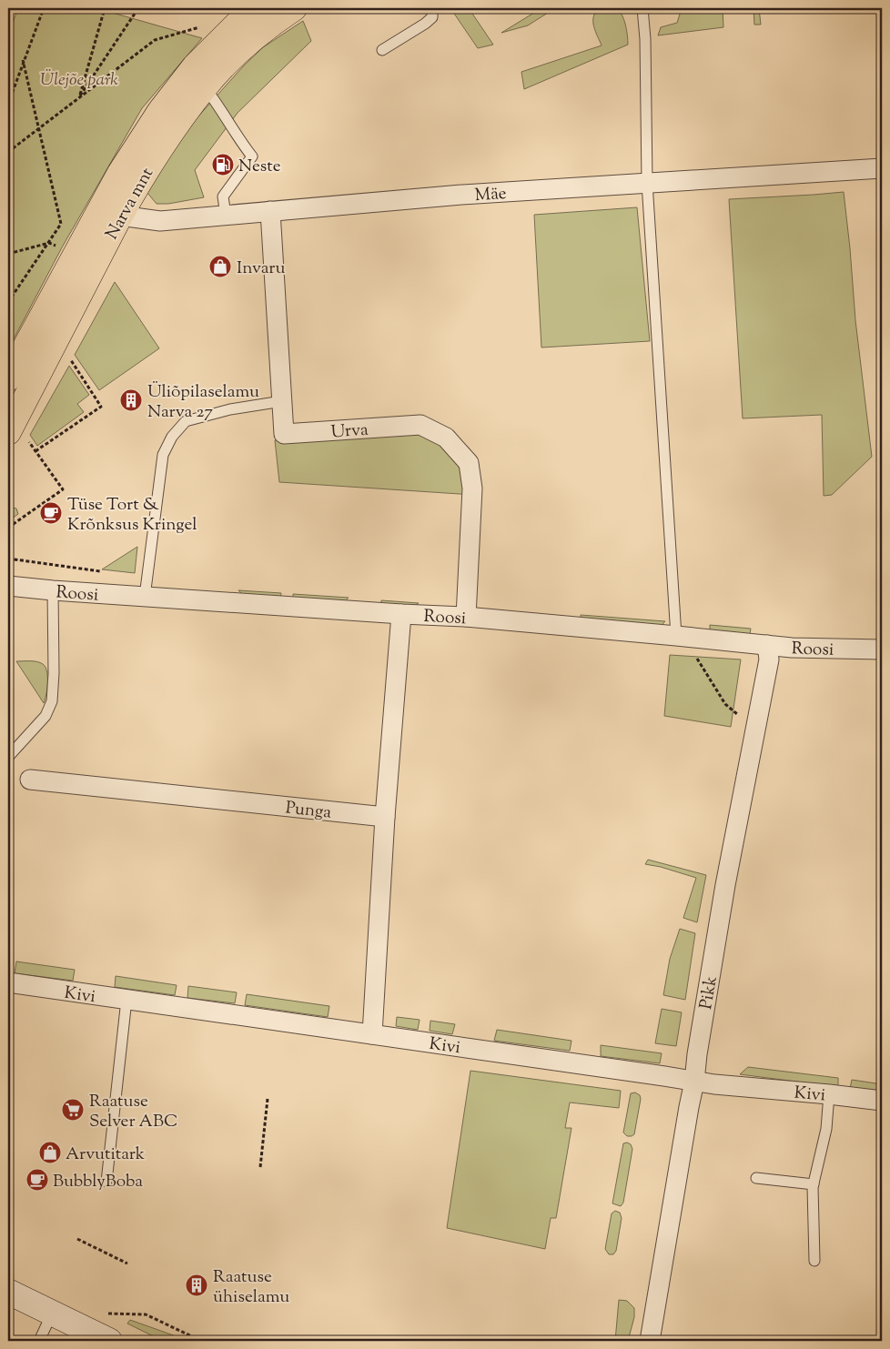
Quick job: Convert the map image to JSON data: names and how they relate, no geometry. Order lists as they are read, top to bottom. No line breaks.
{"streets":{"highway":["Narva mnt"],"street":["Mäe","Urva","Roosi","Punga","Pikk","Kivi"]},"crossings":[["Mäe","Narva mnt"],["Mäe","Urva"],["Urva","Roosi"],["Roosi","Pikk"],["Pikk","Kivi"]],"parks":["Ülejõe park"],"places":{"fuel station":["Neste"],"shop":["Invaru","Arvutitark"],"building":["Üliõpilaselamu Narva 27","Raatuse ühiselamu"],"cafe":["Tüse Tort & Krõnksus Kringel","BubblyBoba"],"supermarket":["Raatuse Selver ABC"]}}
